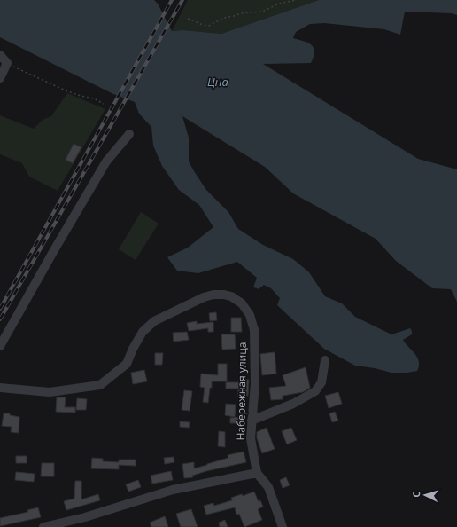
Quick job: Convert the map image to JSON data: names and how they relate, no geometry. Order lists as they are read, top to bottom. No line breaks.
{"streets":{"street":["Набережная улица"]},"water":["Цна"],"north":"left"}
